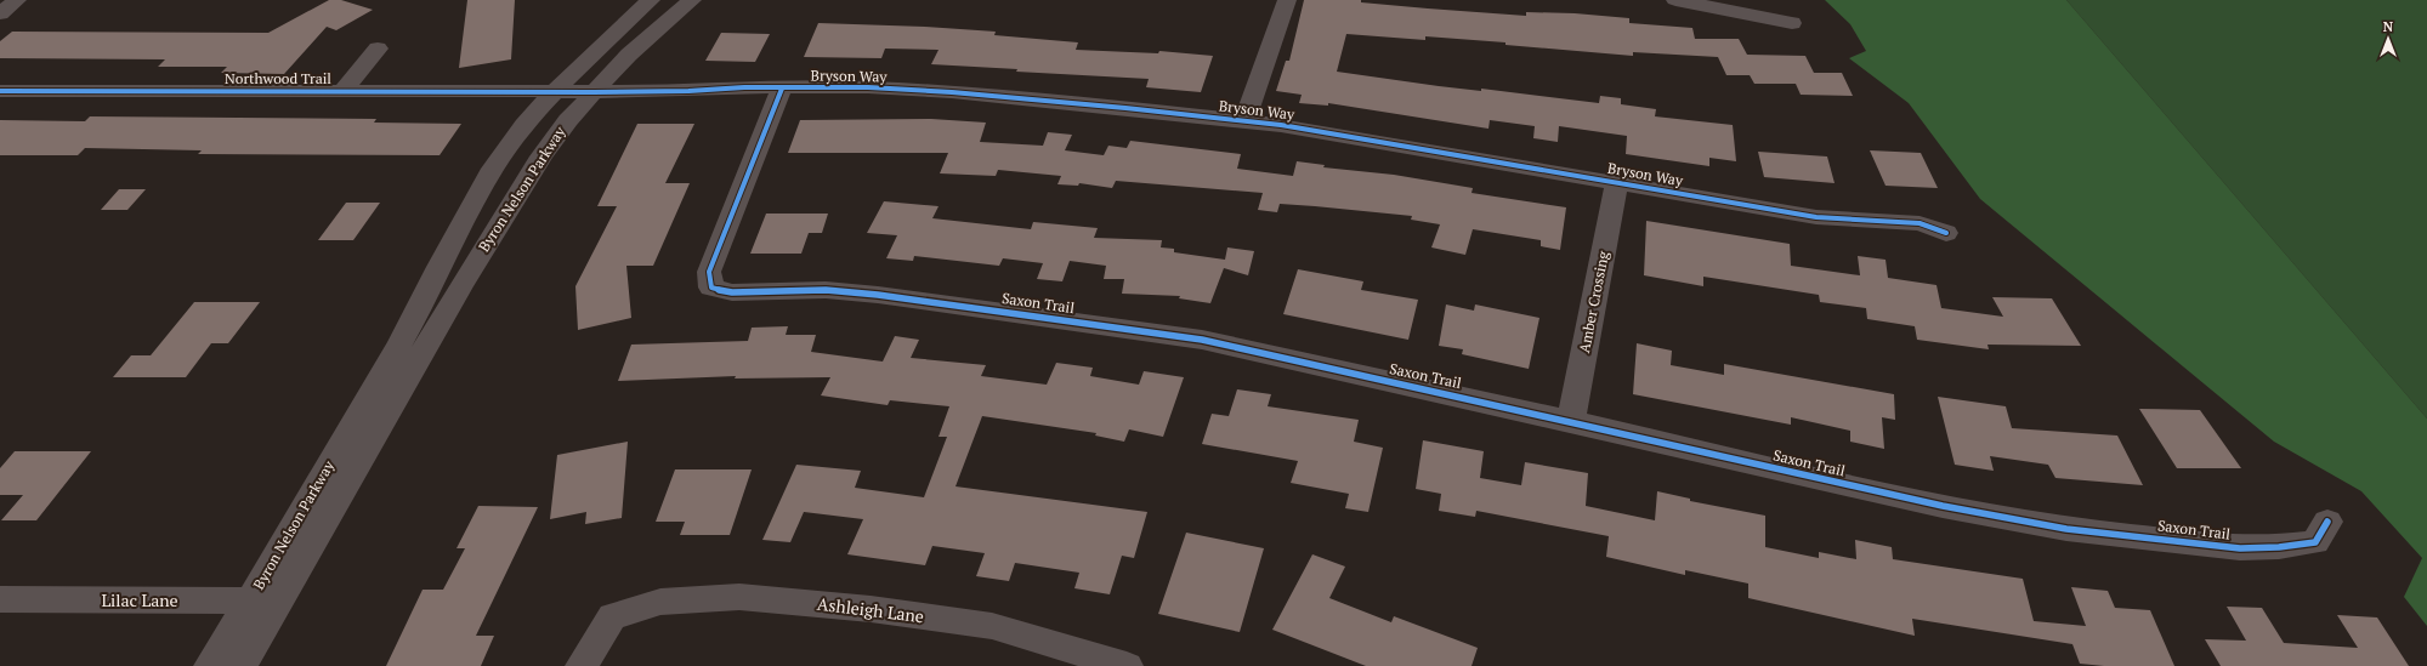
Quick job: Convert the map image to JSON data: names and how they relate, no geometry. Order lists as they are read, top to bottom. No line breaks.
{"streets":{"street":["Bryson Way","Northwood Trail","Byron Nelson Parkway","Amber Crossing","Saxon Trail","Lilac Lane","Ashleigh Lane"]},"crossings":[["Bryson Way","Northwood Trail"],["Bryson Way","Byron Nelson Parkway"],["Bryson Way","Amber Crossing"],["Bryson Way","Saxon Trail"],["Northwood Trail","Byron Nelson Parkway"],["Byron Nelson Parkway","Lilac Lane"],["Amber Crossing","Saxon Trail"]],"north":"top"}
